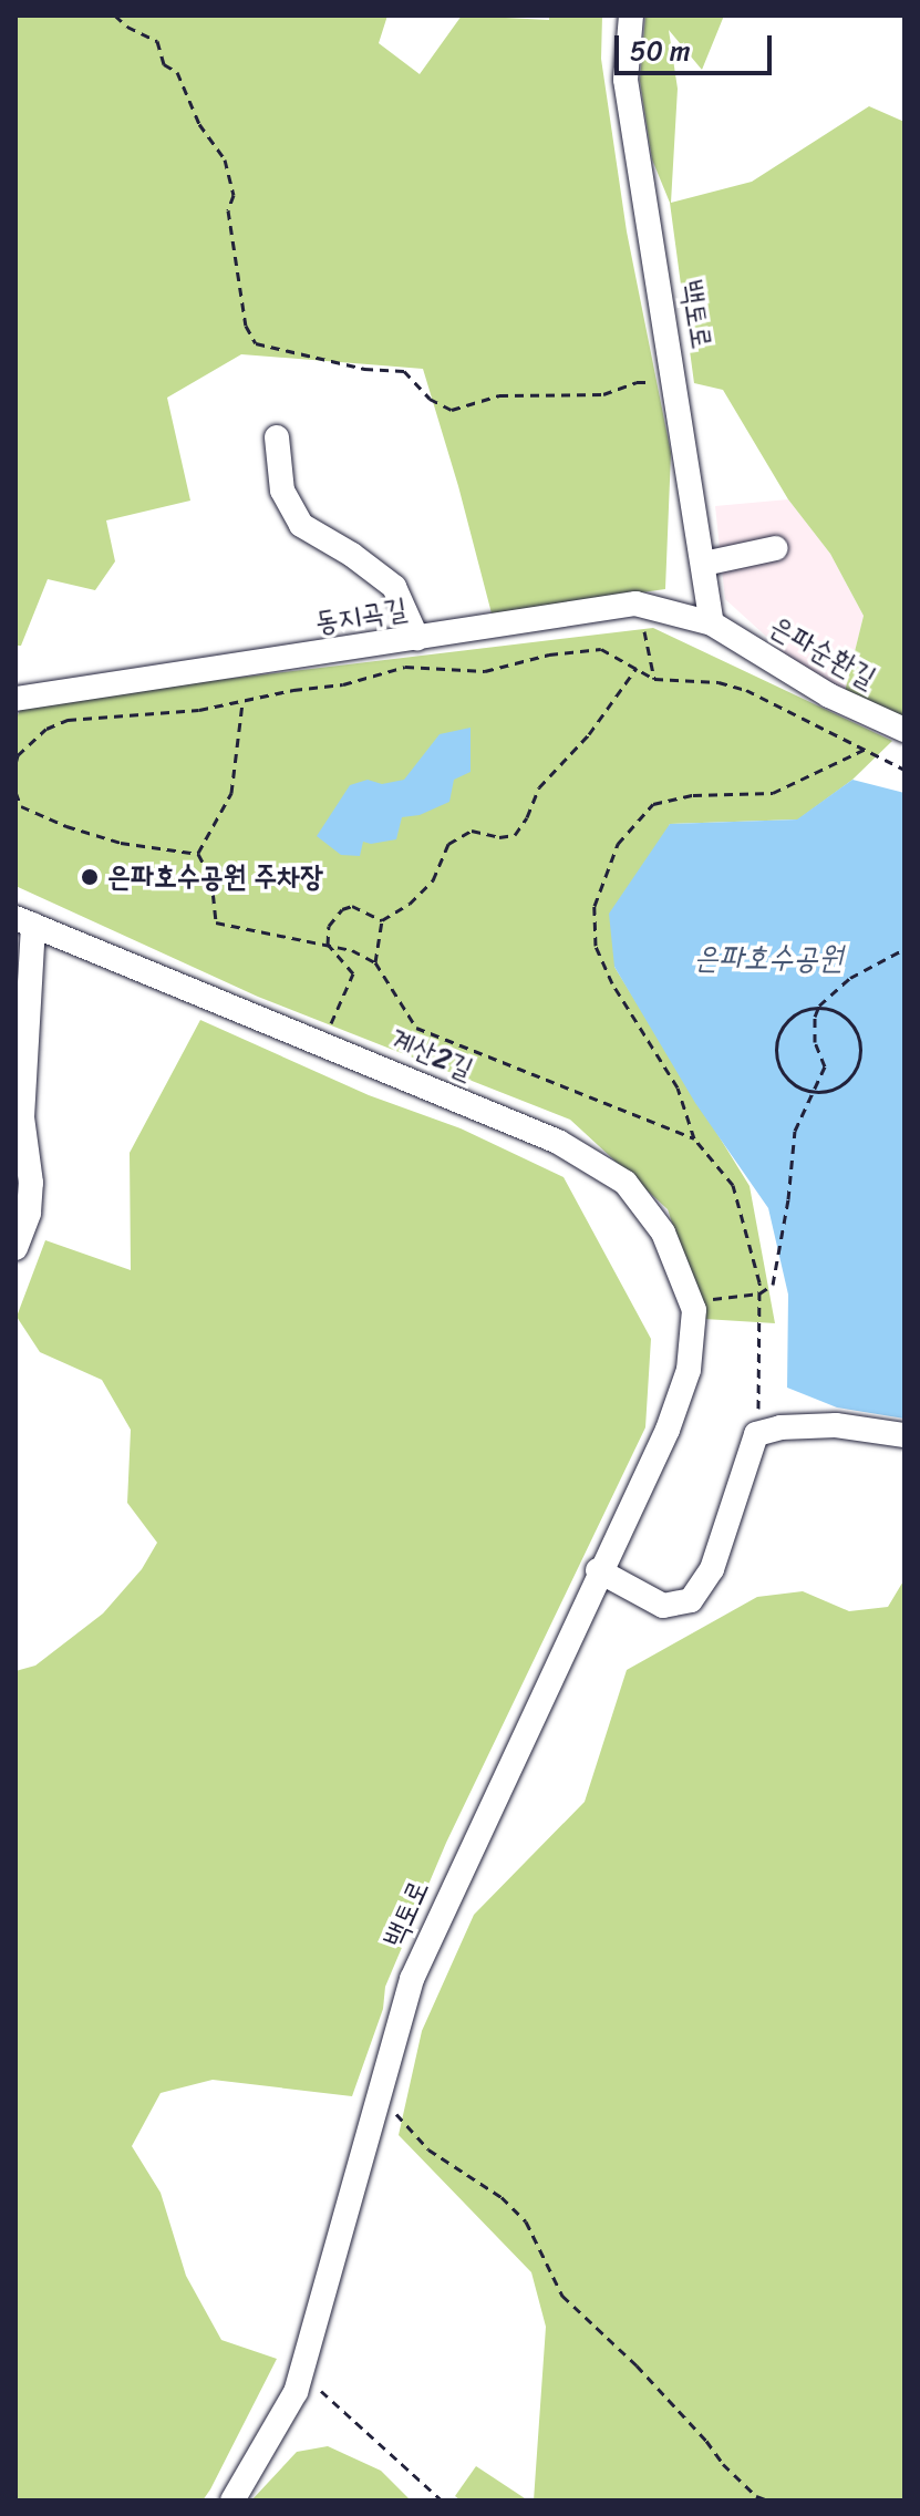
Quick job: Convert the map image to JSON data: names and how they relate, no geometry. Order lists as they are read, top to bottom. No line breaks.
{"streets":{"street":["백토로","동지곡길","은파순환길","계산2길"]},"crossings":[["백토로","동지곡길"],["백토로","은파순환길"],["백토로","계산2길"],["동지곡길","은파순환길"]],"water":["은파호수공원"],"places":["은파호수공원 주차장"],"scale_bar":"50 m"}
